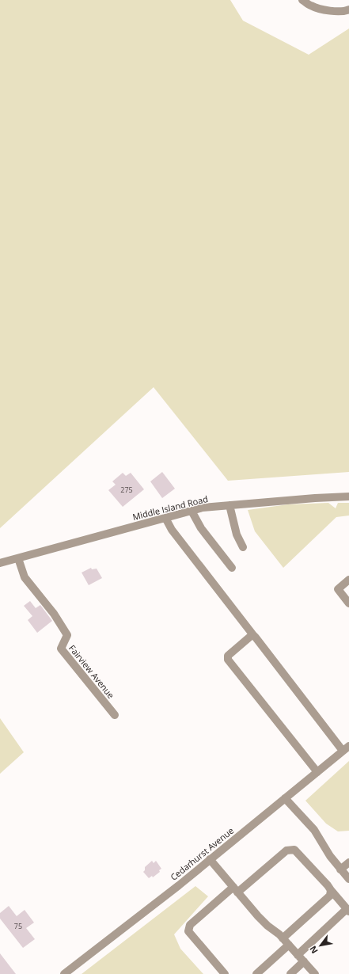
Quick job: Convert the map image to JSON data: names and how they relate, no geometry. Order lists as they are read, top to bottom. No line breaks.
{"streets":{"street":["Middle Island Road","Fairview Avenue","Cedarhurst Avenue"]},"crossings":[["Middle Island Road","Fairview Avenue"]],"house_numbers":["275","75"],"north":"bottom left"}
